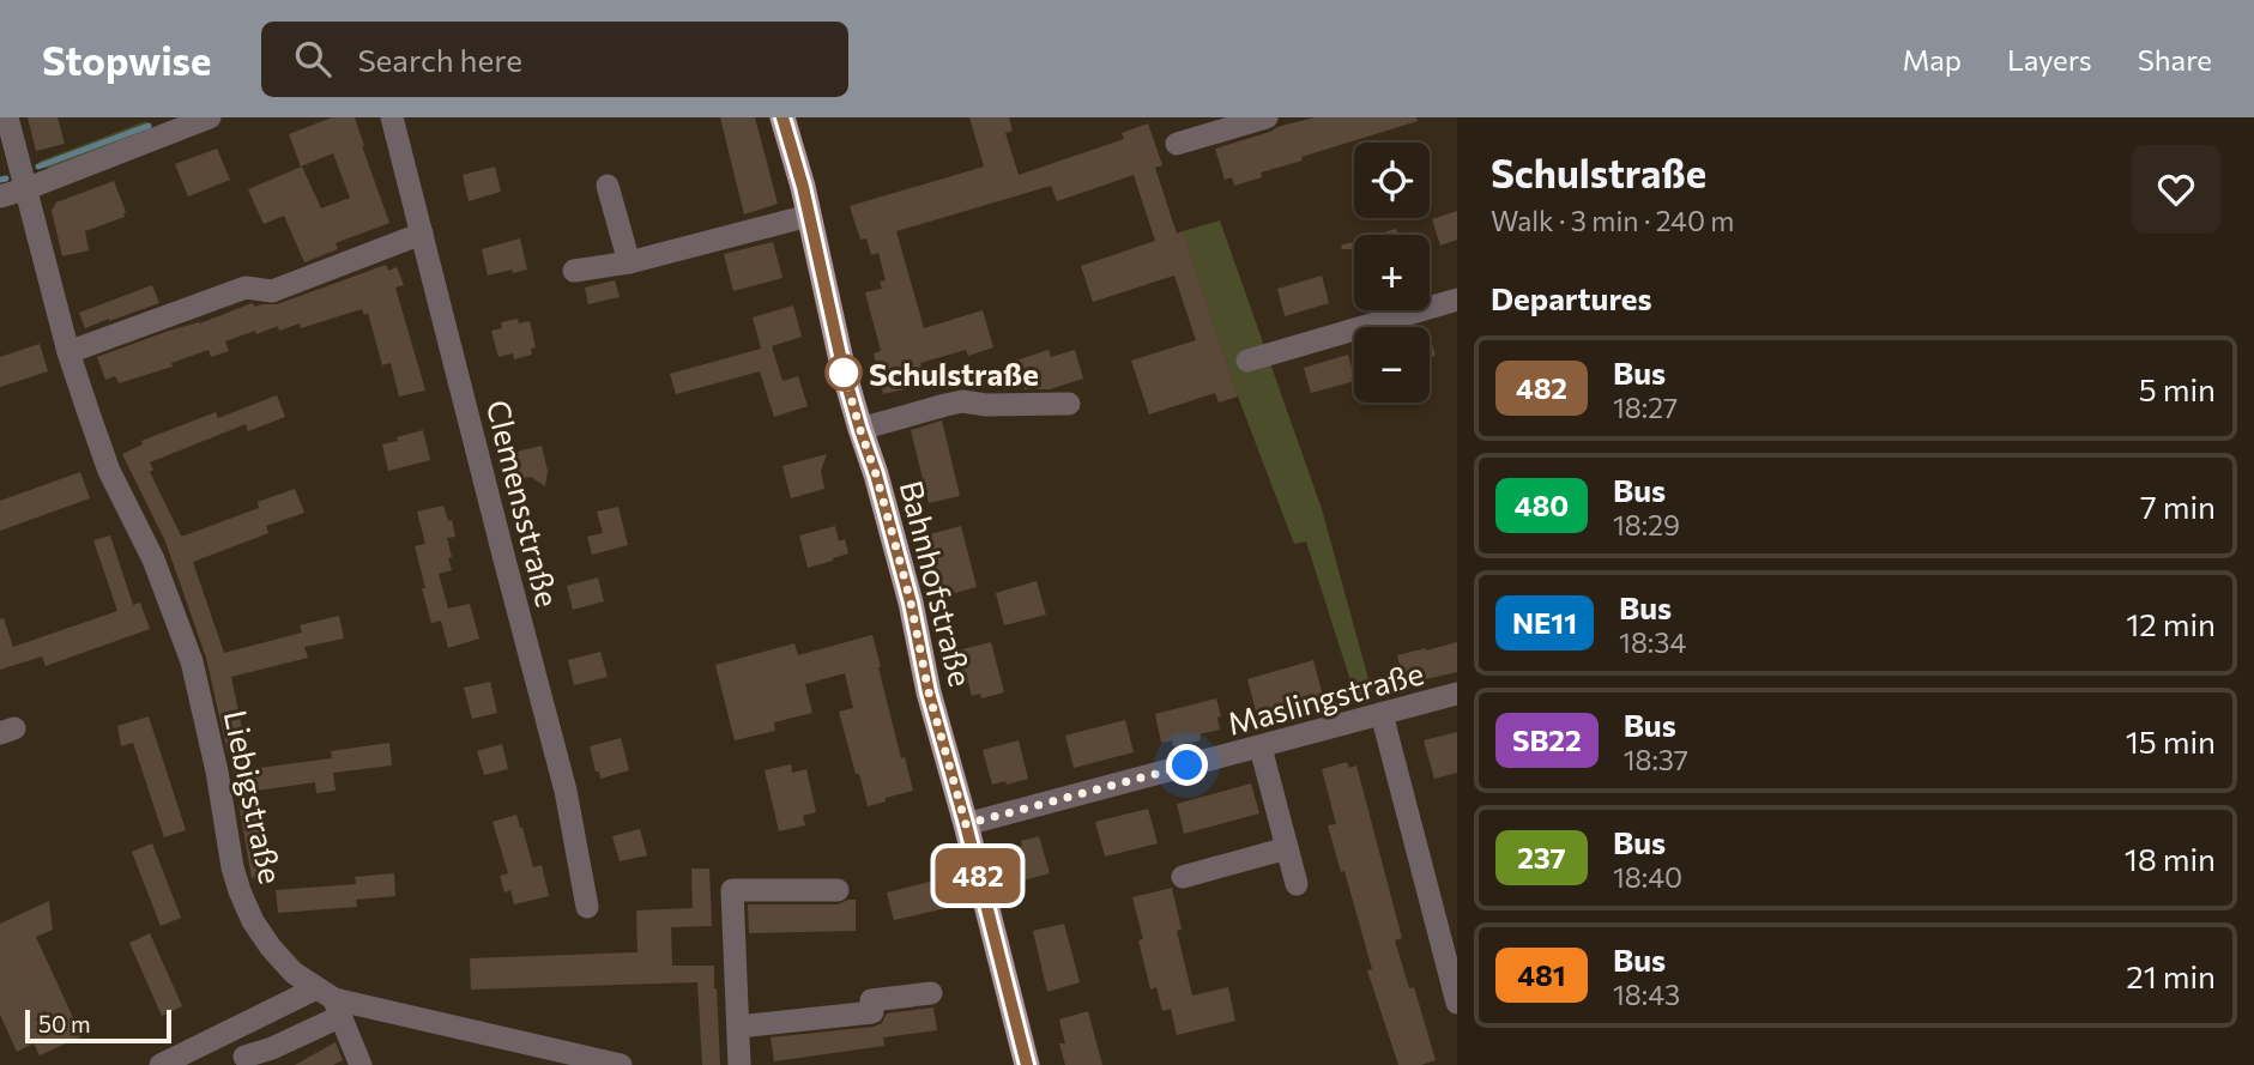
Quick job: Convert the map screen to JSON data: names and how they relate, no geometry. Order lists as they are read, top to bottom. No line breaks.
{"streets":{"main road":["Bahnhofstraße"],"street":["Clemensstraße","Maslingstraße","Liebigstraße"]},"crossings":[["Bahnhofstraße","Maslingstraße"]],"places":["Schulstraße"],"lines":["bus line 482"],"scale_bar":"50 m","page":{"header":"Stopwise","search":"Search here","nav":["Map","Layers","Share"],"on_map":"482","heading":[["Schulstraße","Walk · 3 min · 240 m"],"Departures"],"map_buttons":["+","−"],"list":[{"mark":"482","name":"Bus","note":"18:27","value":"5 min"},{"mark":"480","name":"Bus","note":"18:29","value":"7 min"},{"mark":"NE11","name":"Bus","note":"18:34","value":"12 min"},{"mark":"SB22","name":"Bus","note":"18:37","value":"15 min"},{"mark":"237","name":"Bus","note":"18:40","value":"18 min"},{"mark":"481","name":"Bus","note":"18:43","value":"21 min"}],"scale":"50 m"}}
